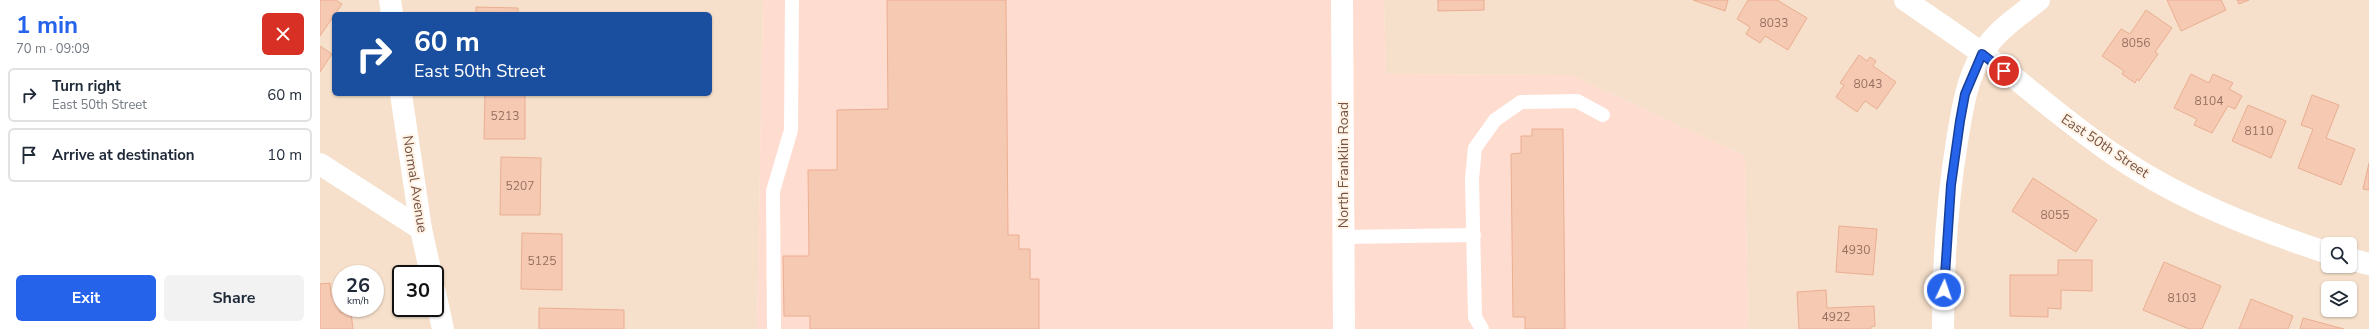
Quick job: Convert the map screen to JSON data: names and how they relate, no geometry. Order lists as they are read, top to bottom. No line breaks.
{"streets":{"street":["East 50th Street","North Franklin Road","Normal Avenue"]},"house_numbers":["8033","8056","8043","8104","5213","8110","5207","8055","4930","5125","8103","4922"],"page":{"heading":["1 min","70 m · 09:09"],"turn":["60 m","East 50th Street"],"list":[{"name":"Turn right","note":"East 50th Street","value":"60 m"},{"name":"Arrive at destination","value":"10 m"}],"speed":"26 km/h","limit":"30","buttons":["Exit","Share"]}}
